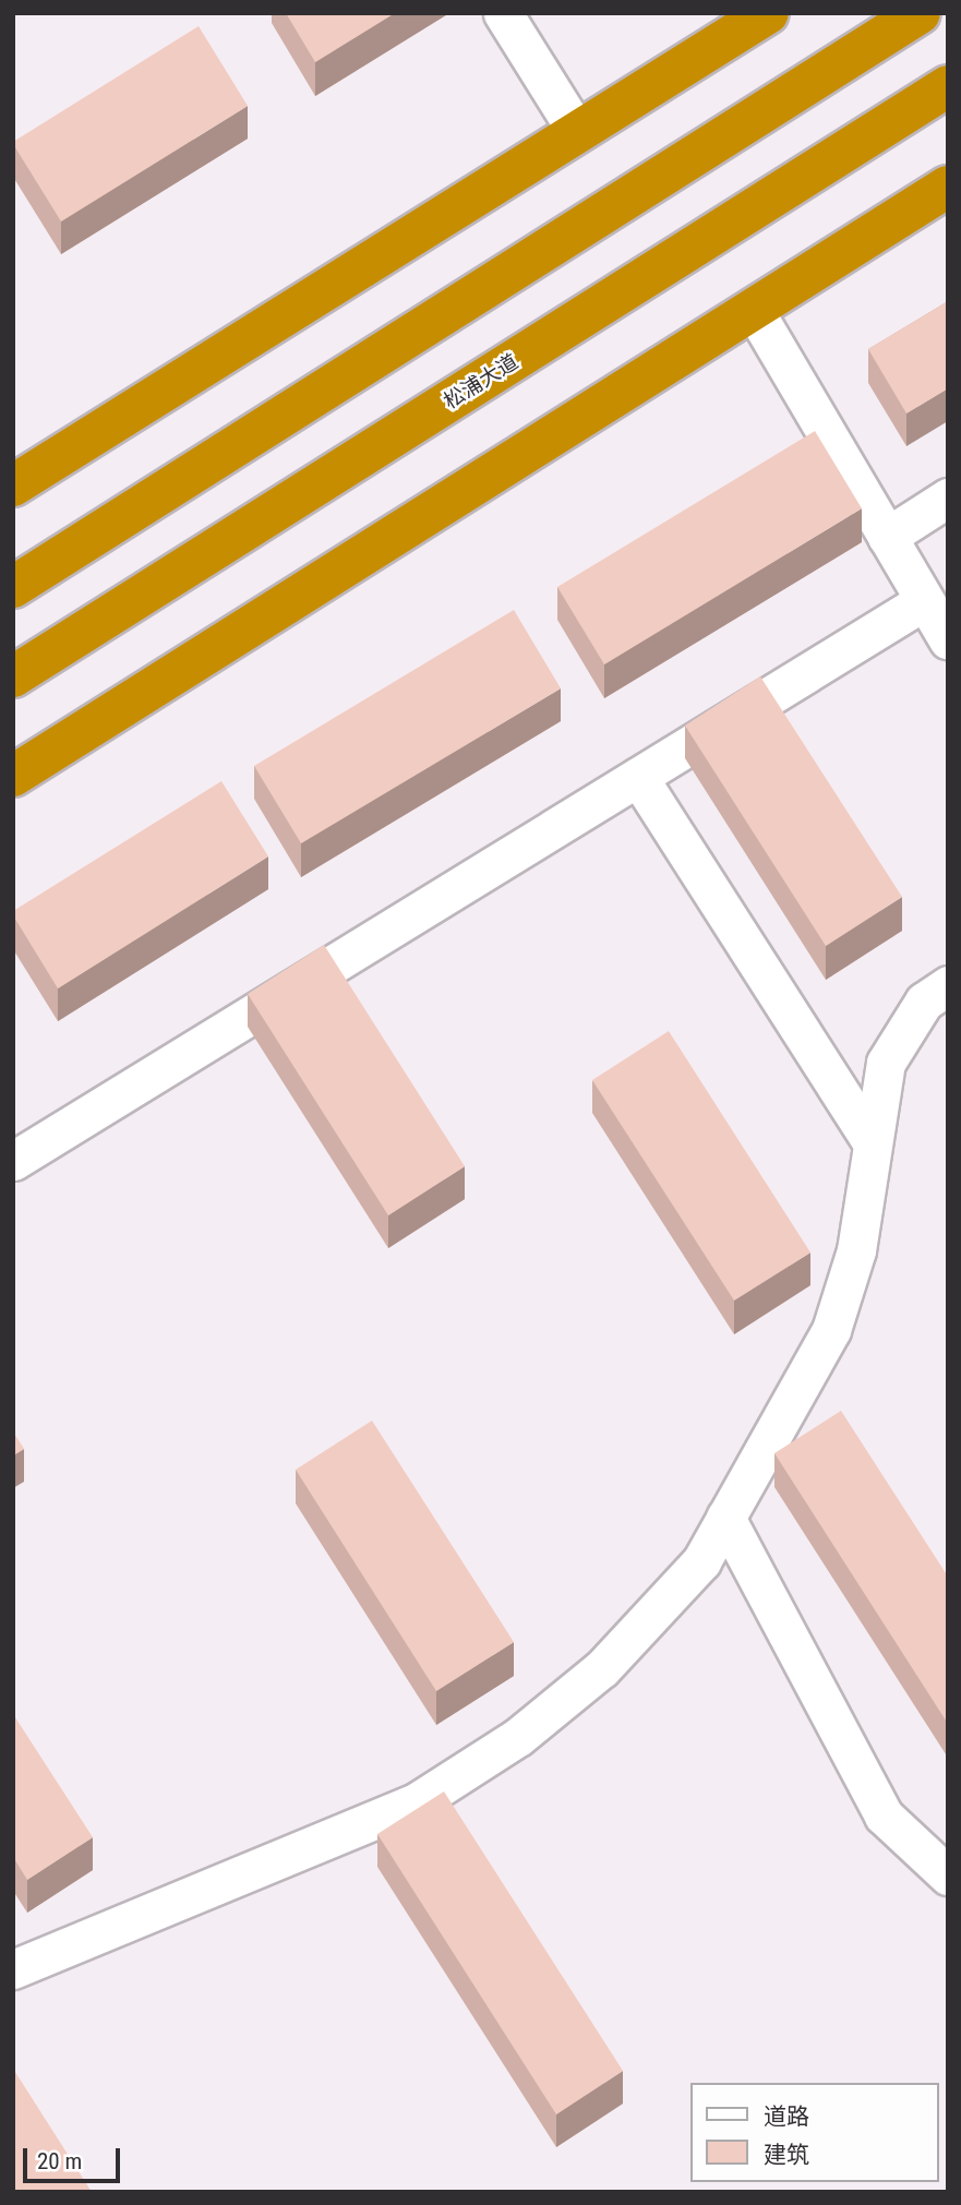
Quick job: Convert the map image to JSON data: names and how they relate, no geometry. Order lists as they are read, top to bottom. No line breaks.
{"streets":{"highway":["松浦大道"]},"legend":["道路","建筑"],"scale_bar":"20 m"}
